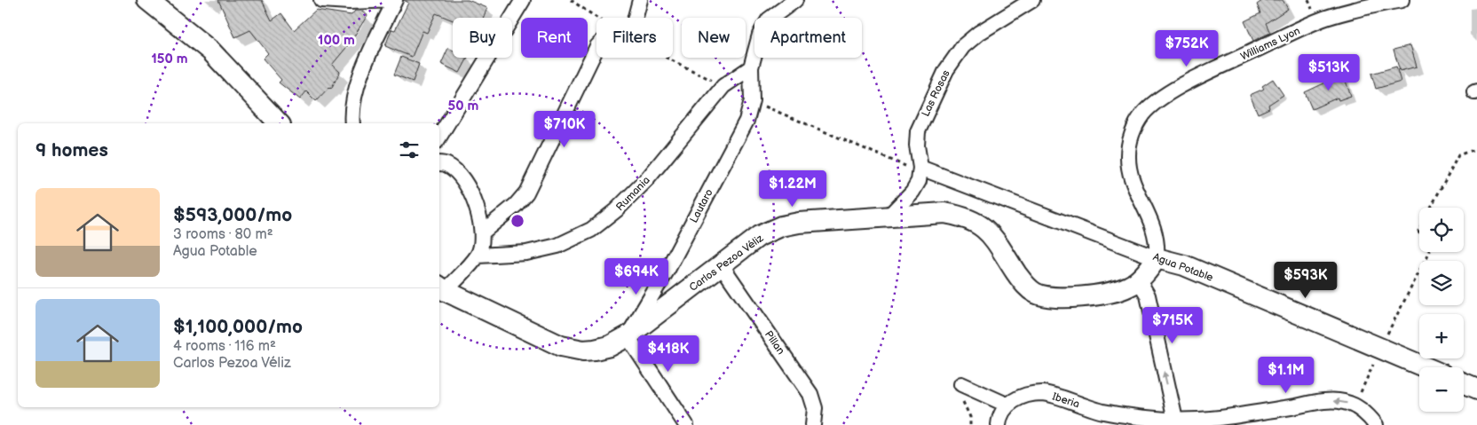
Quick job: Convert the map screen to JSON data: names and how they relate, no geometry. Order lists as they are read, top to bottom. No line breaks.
{"streets":{"main road":["Carlos Pezoa Véliz","Agua Potable"],"street":["Williams Lyon","Las Rosas","Rumania","Lautaro","Pillan","Iberia"]},"crossings":[["Williams Lyon","Carlos Pezoa Véliz"],["Williams Lyon","Agua Potable"],["Las Rosas","Carlos Pezoa Véliz"],["Las Rosas","Agua Potable"],["Rumania","Lautaro"],["Lautaro","Carlos Pezoa Véliz"],["Carlos Pezoa Véliz","Agua Potable"],["Carlos Pezoa Véliz","Pillan"]],"page":{"chip":["Buy","Rent","Filters","New","Apartment"],"price":["$752K","$513K","$710K","$1.22M","$694K","$593K","$715K","$418K","$1.1M"],"heading":"9 homes","list":[{"name":"$593,000/mo","note":"3 rooms · 80 m² · Agua Potable"},{"name":"$1,100,000/mo","note":"4 rooms · 116 m² · Carlos Pezoa Véliz"}],"map_buttons":["+","−"]},"rings":["100 m","150 m","50 m"]}
